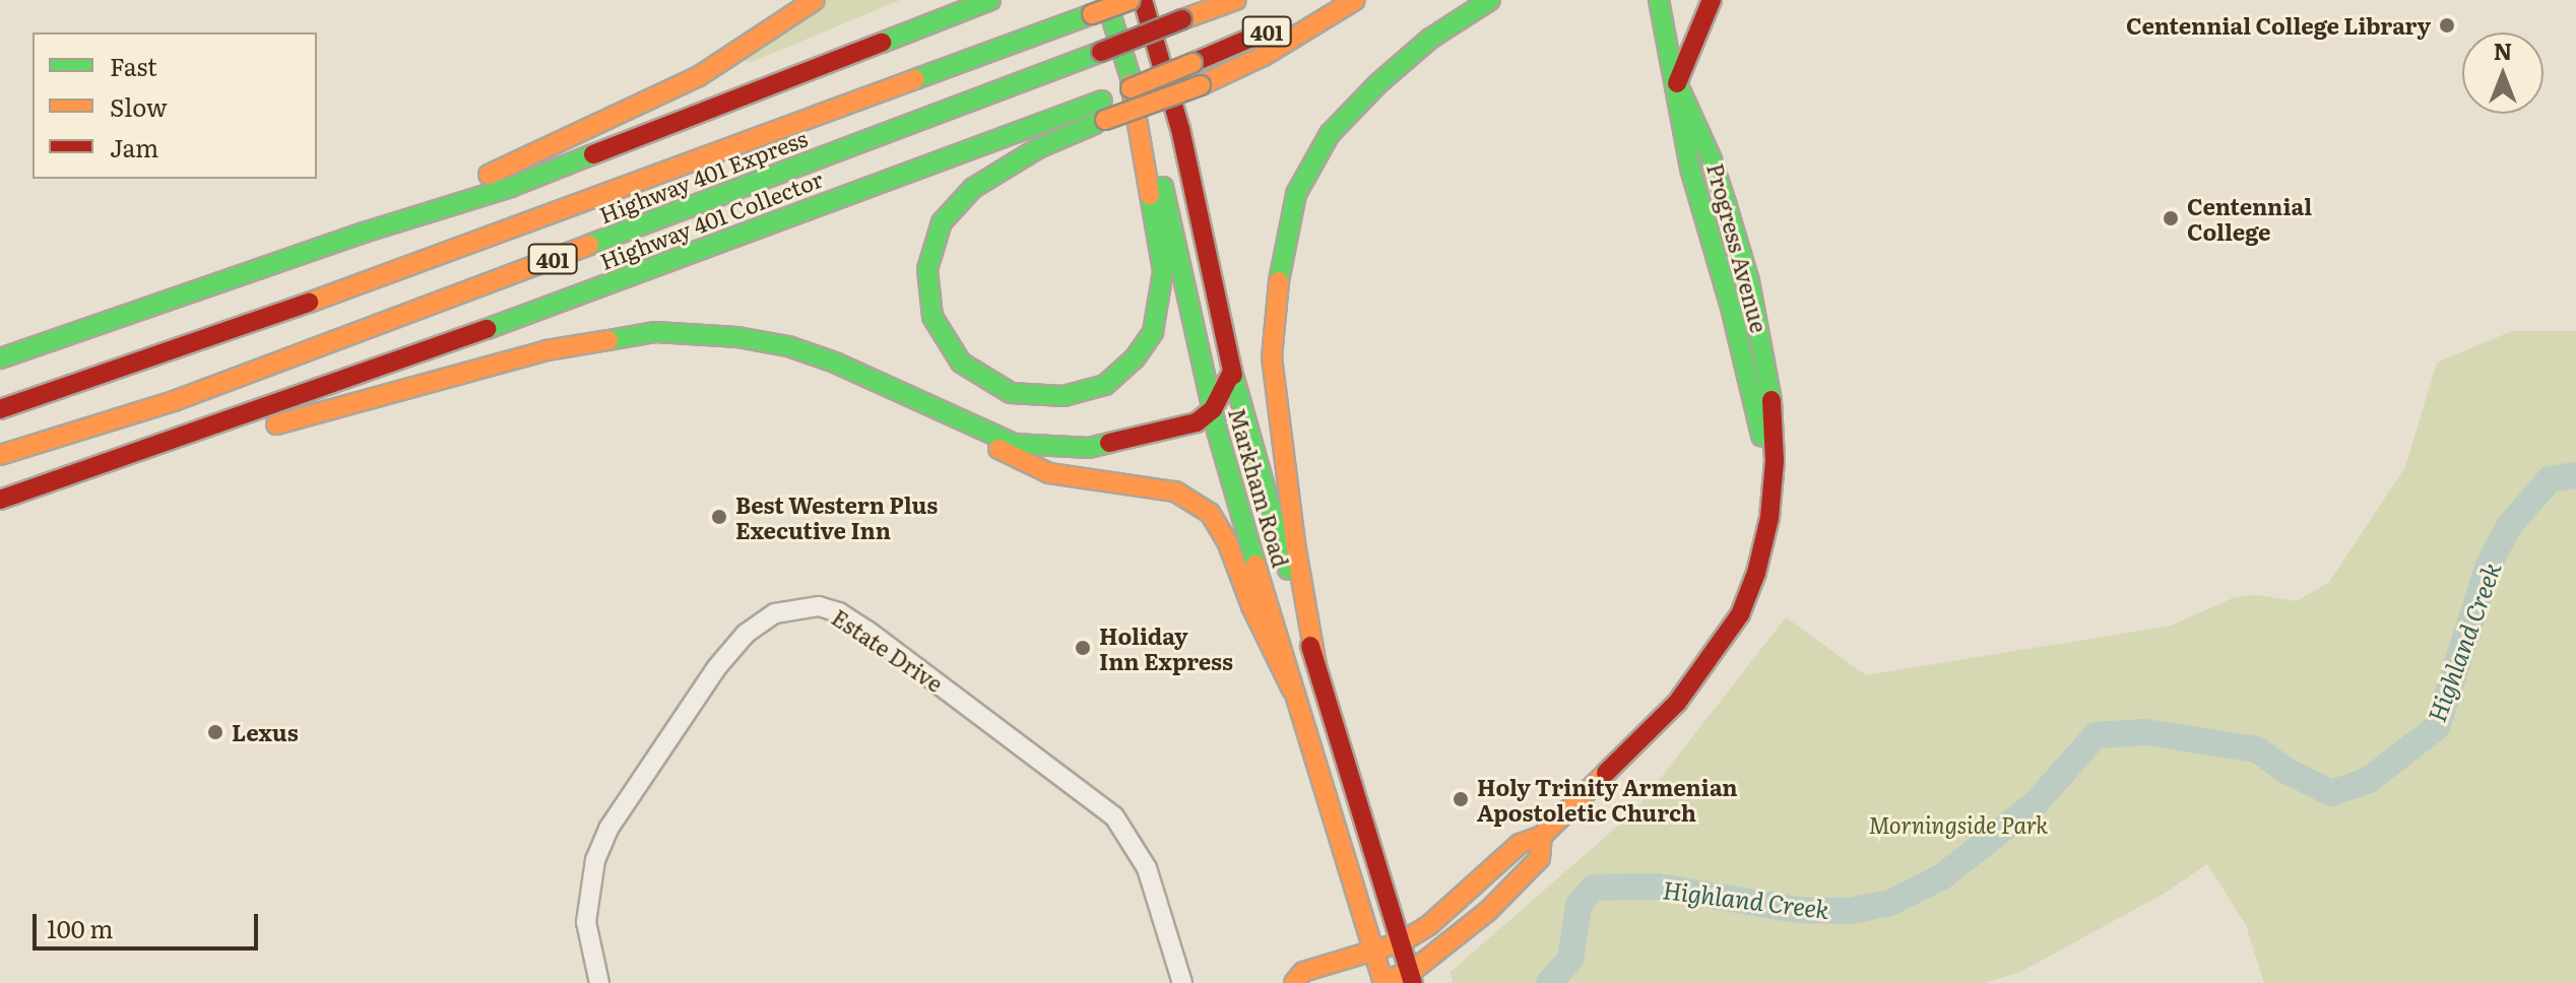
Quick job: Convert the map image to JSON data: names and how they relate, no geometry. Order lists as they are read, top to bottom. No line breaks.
{"streets":{"main road":["401","Highway 401 Express","Highway 401 Collector","Progress Avenue","Markham Road"],"street":["Estate Drive"]},"crossings":[["Progress Avenue","Markham Road"]],"water":["Highland Creek"],"parks":["Morningside Park"],"places":["Centennial College Library","Centennial College","Best Western Plus Executive Inn","Holiday Inn Express","Lexus","Holy Trinity Armenian Apostoletic Church"],"legend":["Fast","Slow","Jam"],"scale_bar":"100 m","north":"top"}
